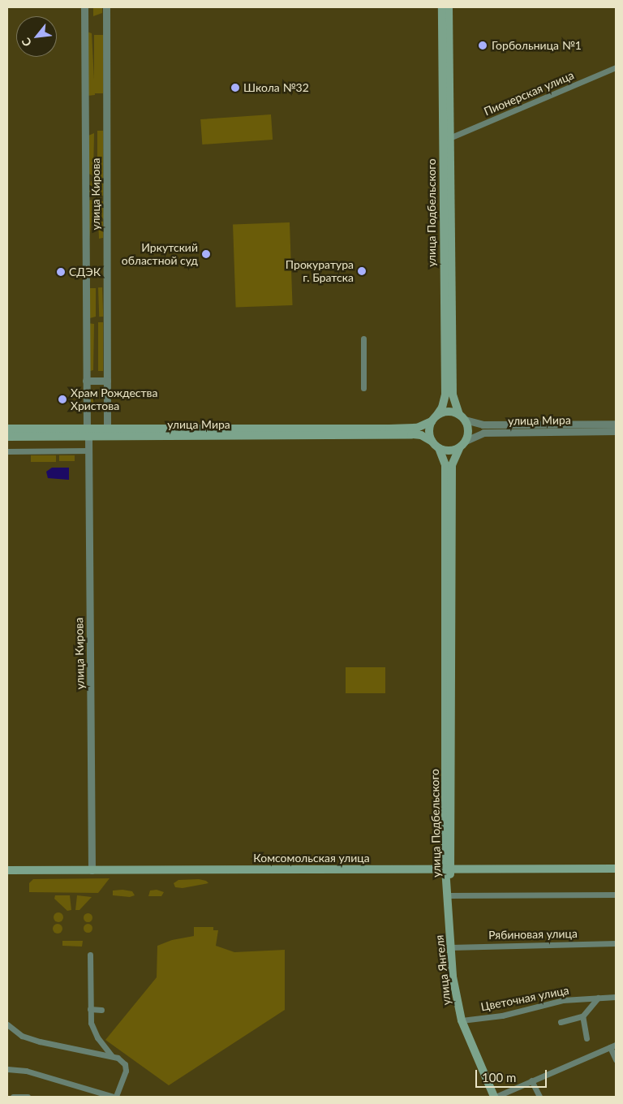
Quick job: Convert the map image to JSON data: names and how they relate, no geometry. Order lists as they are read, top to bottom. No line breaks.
{"streets":{"main road":["улица Подбельского","улица Мира","Комсомольская улица","улица Янгеля"],"street":["Пионерская улица","улица Кирова","Рябиновая улица","Цветочная улица"]},"crossings":[["Пионерская улица","улица Подбельского"],["улица Кирова","улица Мира"],["улица Кирова","Комсомольская улица"],["улица Подбельского","улица Мира"],["улица Подбельского","Комсомольская улица"],["улица Подбельского","улица Янгеля"],["Рябиновая улица","улица Янгеля"],["улица Янгеля","Цветочная улица"]],"places":["Горбольница №1","Школа №32","Иркутский областной суд","Прокуратура г. Братска","СДЭК","Храм Рождества Христова"],"scale_bar":"100 m","north":"bottom left"}
